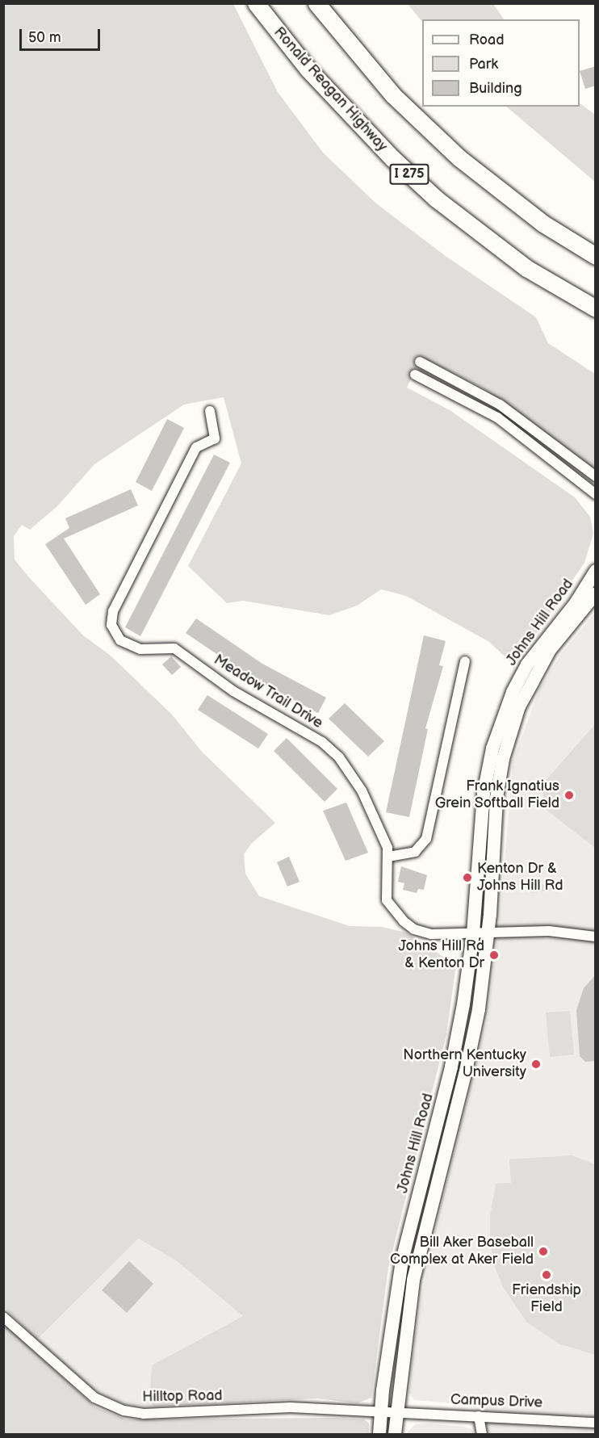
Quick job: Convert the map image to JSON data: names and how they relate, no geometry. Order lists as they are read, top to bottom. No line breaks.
{"streets":{"highway":["Ronald Reagan Highway","I 275"],"main road":["Johns Hill Road"],"street":["Meadow Trail Drive","Hilltop Road","Campus Drive"]},"crossings":[["Johns Hill Road","Meadow Trail Drive"],["Johns Hill Road","Hilltop Road"],["Johns Hill Road","Campus Drive"],["Hilltop Road","Campus Drive"]],"places":["Frank Ignatius Grein Softball Field","Kenton Dr & Johns Hill Rd","Johns Hill Rd & Kenton Dr","Northern Kentucky University","Bill Aker Baseball Complex at Aker Field","Friendship Field"],"legend":["Road","Park","Building"],"scale_bar":"50 m"}
